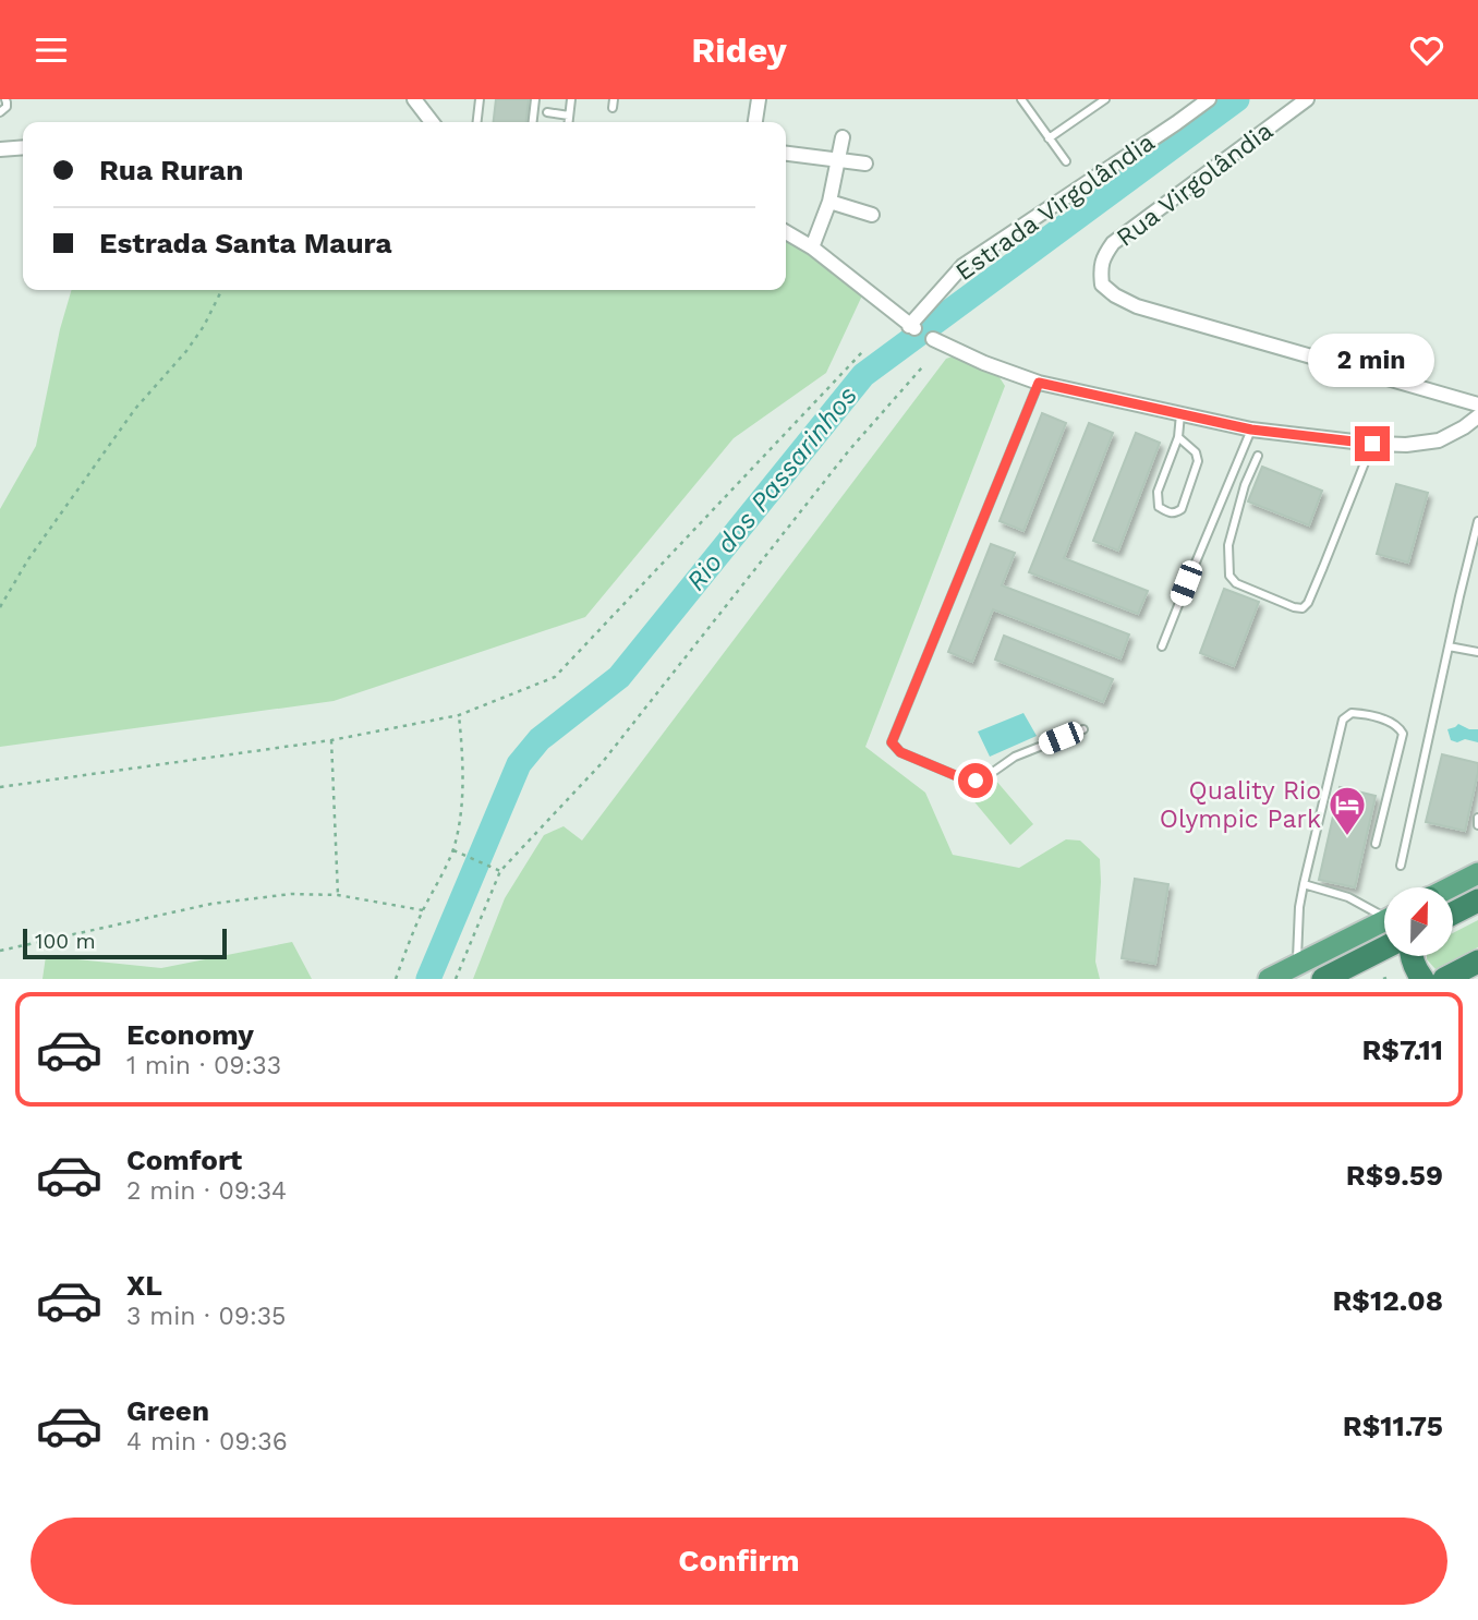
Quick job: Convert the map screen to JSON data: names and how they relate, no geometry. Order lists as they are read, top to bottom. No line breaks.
{"streets":{"street":["Rua Virgolândia","Estrada Virgolândia"]},"water":["Rio dos Passarinhos"],"places":{"hotel":["Quality Rio Olympic Park"]},"scale_bar":"100 m","north":"top","page":{"header":"Ridey","banner":["Rua Ruran","Estrada Santa Maura"],"bubble":"2 min","scale":"100 m","list":[{"name":"Economy","note":"1 min · 09:33","value":"R$7.11"},{"name":"Comfort","note":"2 min · 09:34","value":"R$9.59"},{"name":"XL","note":"3 min · 09:35","value":"R$12.08"},{"name":"Green","note":"4 min · 09:36","value":"R$11.75"}],"buttons":"Confirm"}}
